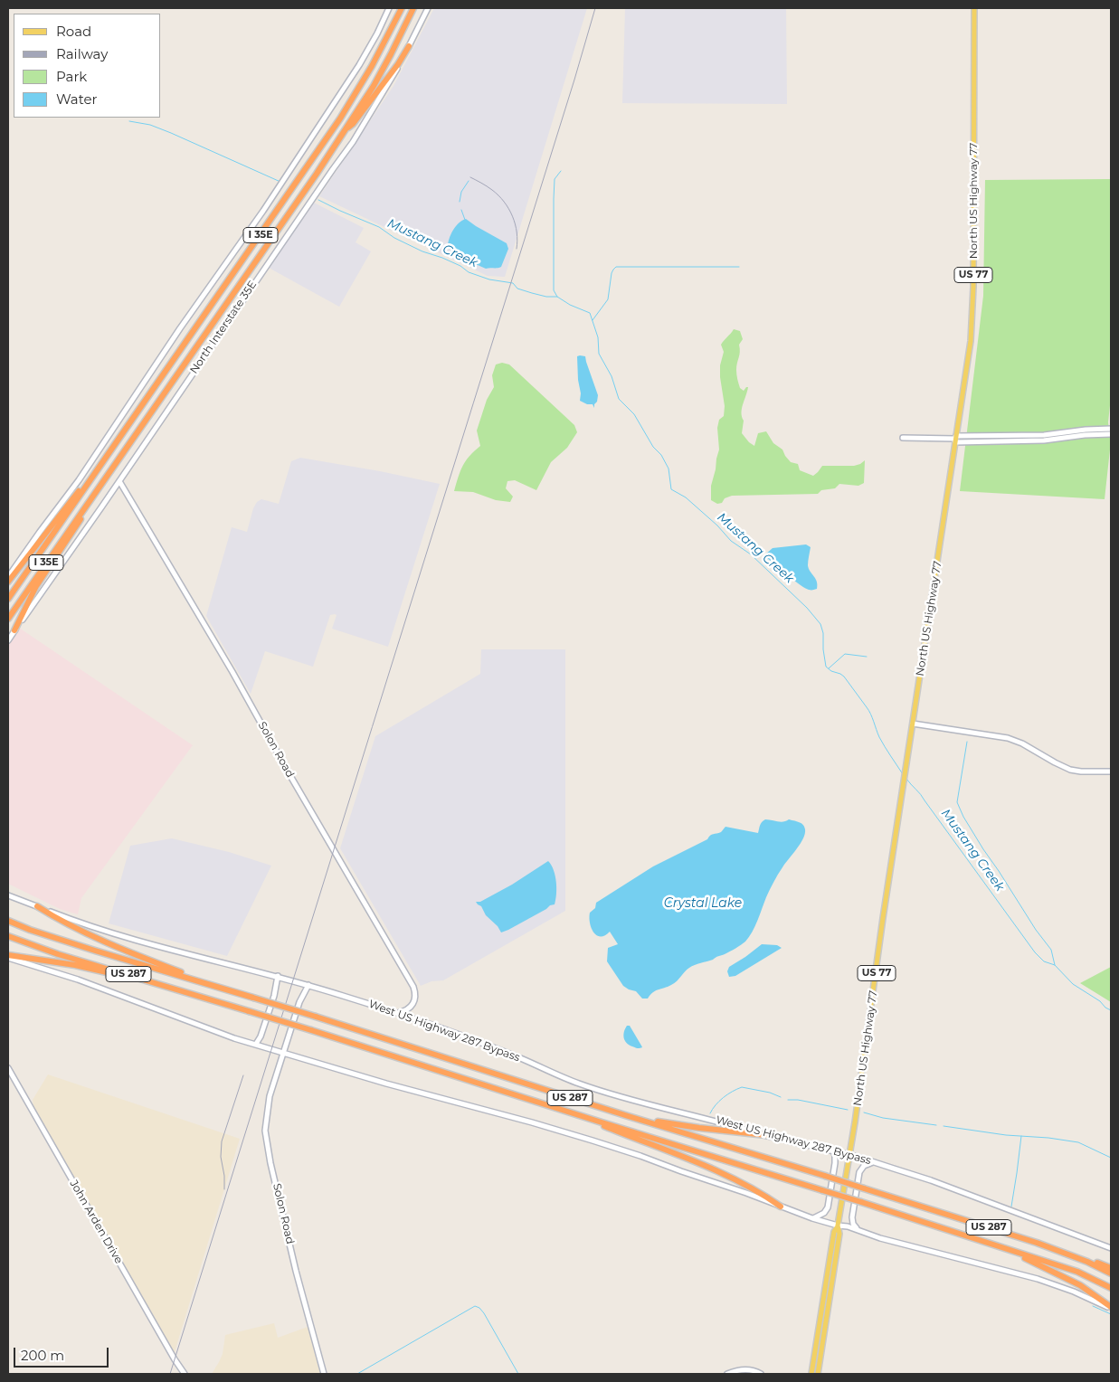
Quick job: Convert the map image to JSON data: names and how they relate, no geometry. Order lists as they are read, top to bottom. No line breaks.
{"streets":{"highway":["I 35E","US 287"],"main road":["North US Highway 77","US 77","North Interstate 35E","Solon Road","West US Highway 287 Bypass","John Arden Drive"]},"crossings":[["North US Highway 77","West US Highway 287 Bypass"],["North Interstate 35E","Solon Road"],["Solon Road","West US Highway 287 Bypass"]],"water":["Mustang Creek","Crystal Lake"],"legend":["Road","Railway","Park","Water"],"scale_bar":"200 m"}
